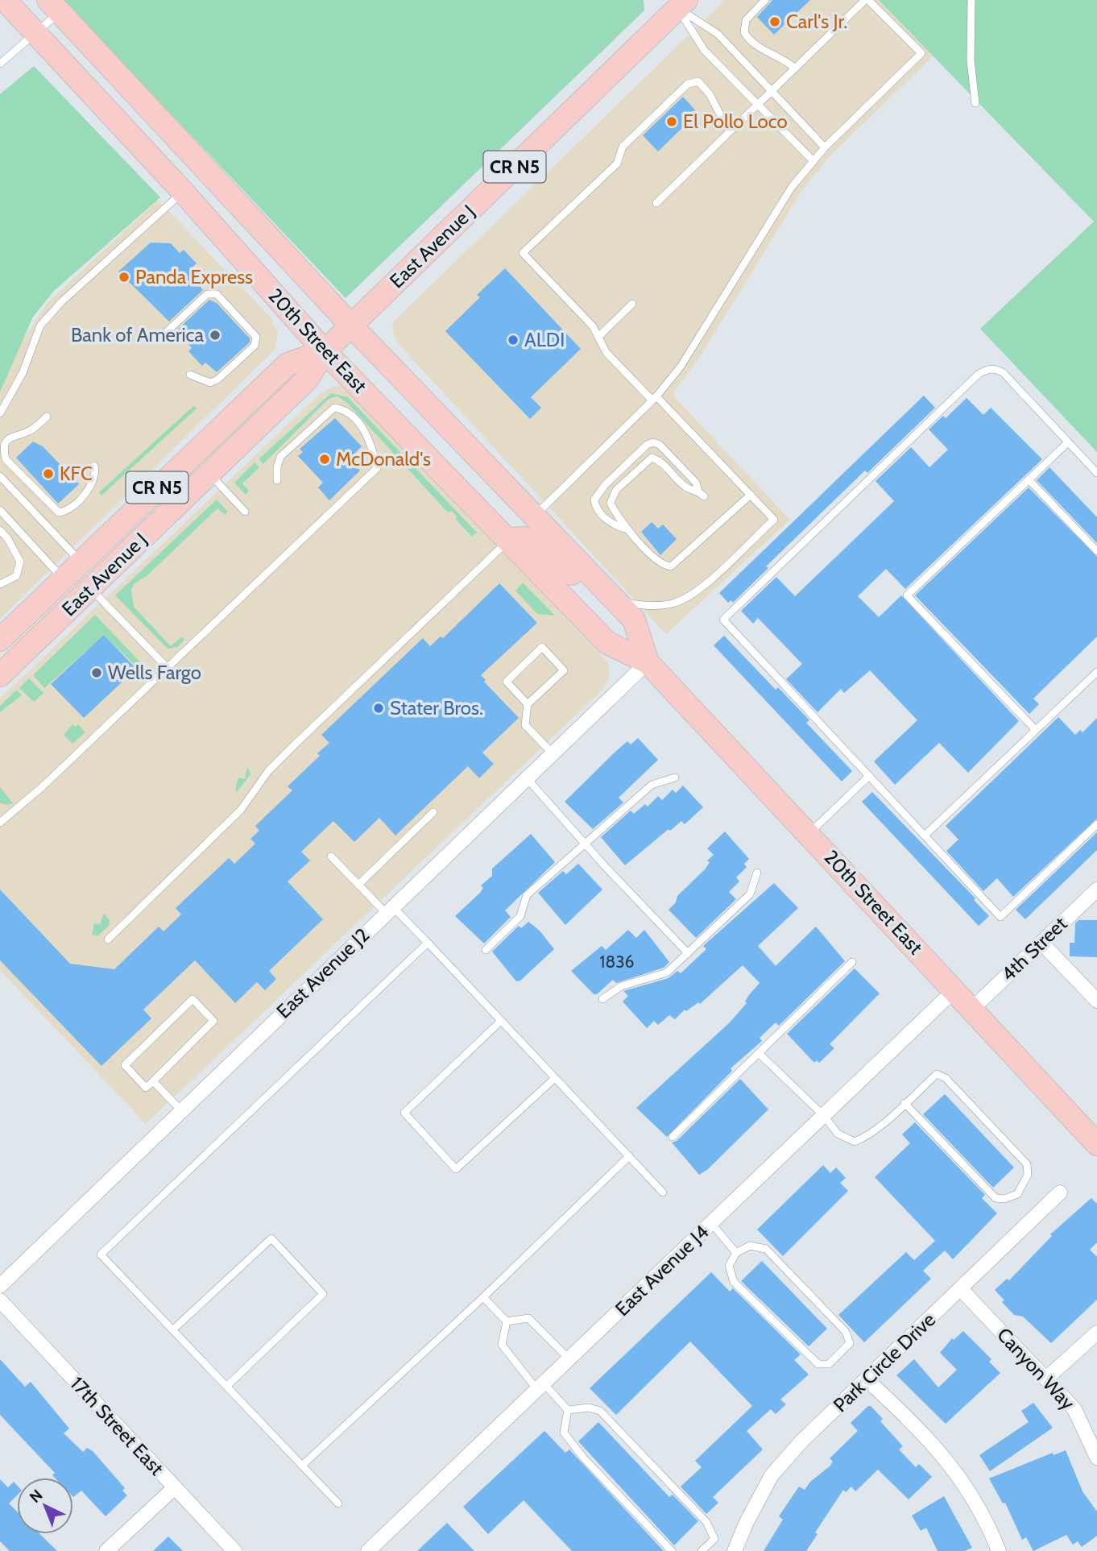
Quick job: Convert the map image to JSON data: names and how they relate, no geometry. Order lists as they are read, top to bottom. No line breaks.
{"streets":{"main road":["CR N5","East Avenue J","20th Street East"],"street":["4th Street","East Avenue J2","East Avenue J4","Park Circle Drive","Canyon Way","17th Street East"]},"crossings":[["East Avenue J","20th Street East"],["20th Street East","4th Street"],["20th Street East","East Avenue J2"],["20th Street East","East Avenue J4"],["Park Circle Drive","Canyon Way"]],"places":["Carl's Jr.","El Pollo Loco","Panda Express","Bank of America","ALDI","McDonald's","KFC","Wells Fargo","Stater Bros."],"house_numbers":["1836"],"north":"top left"}
